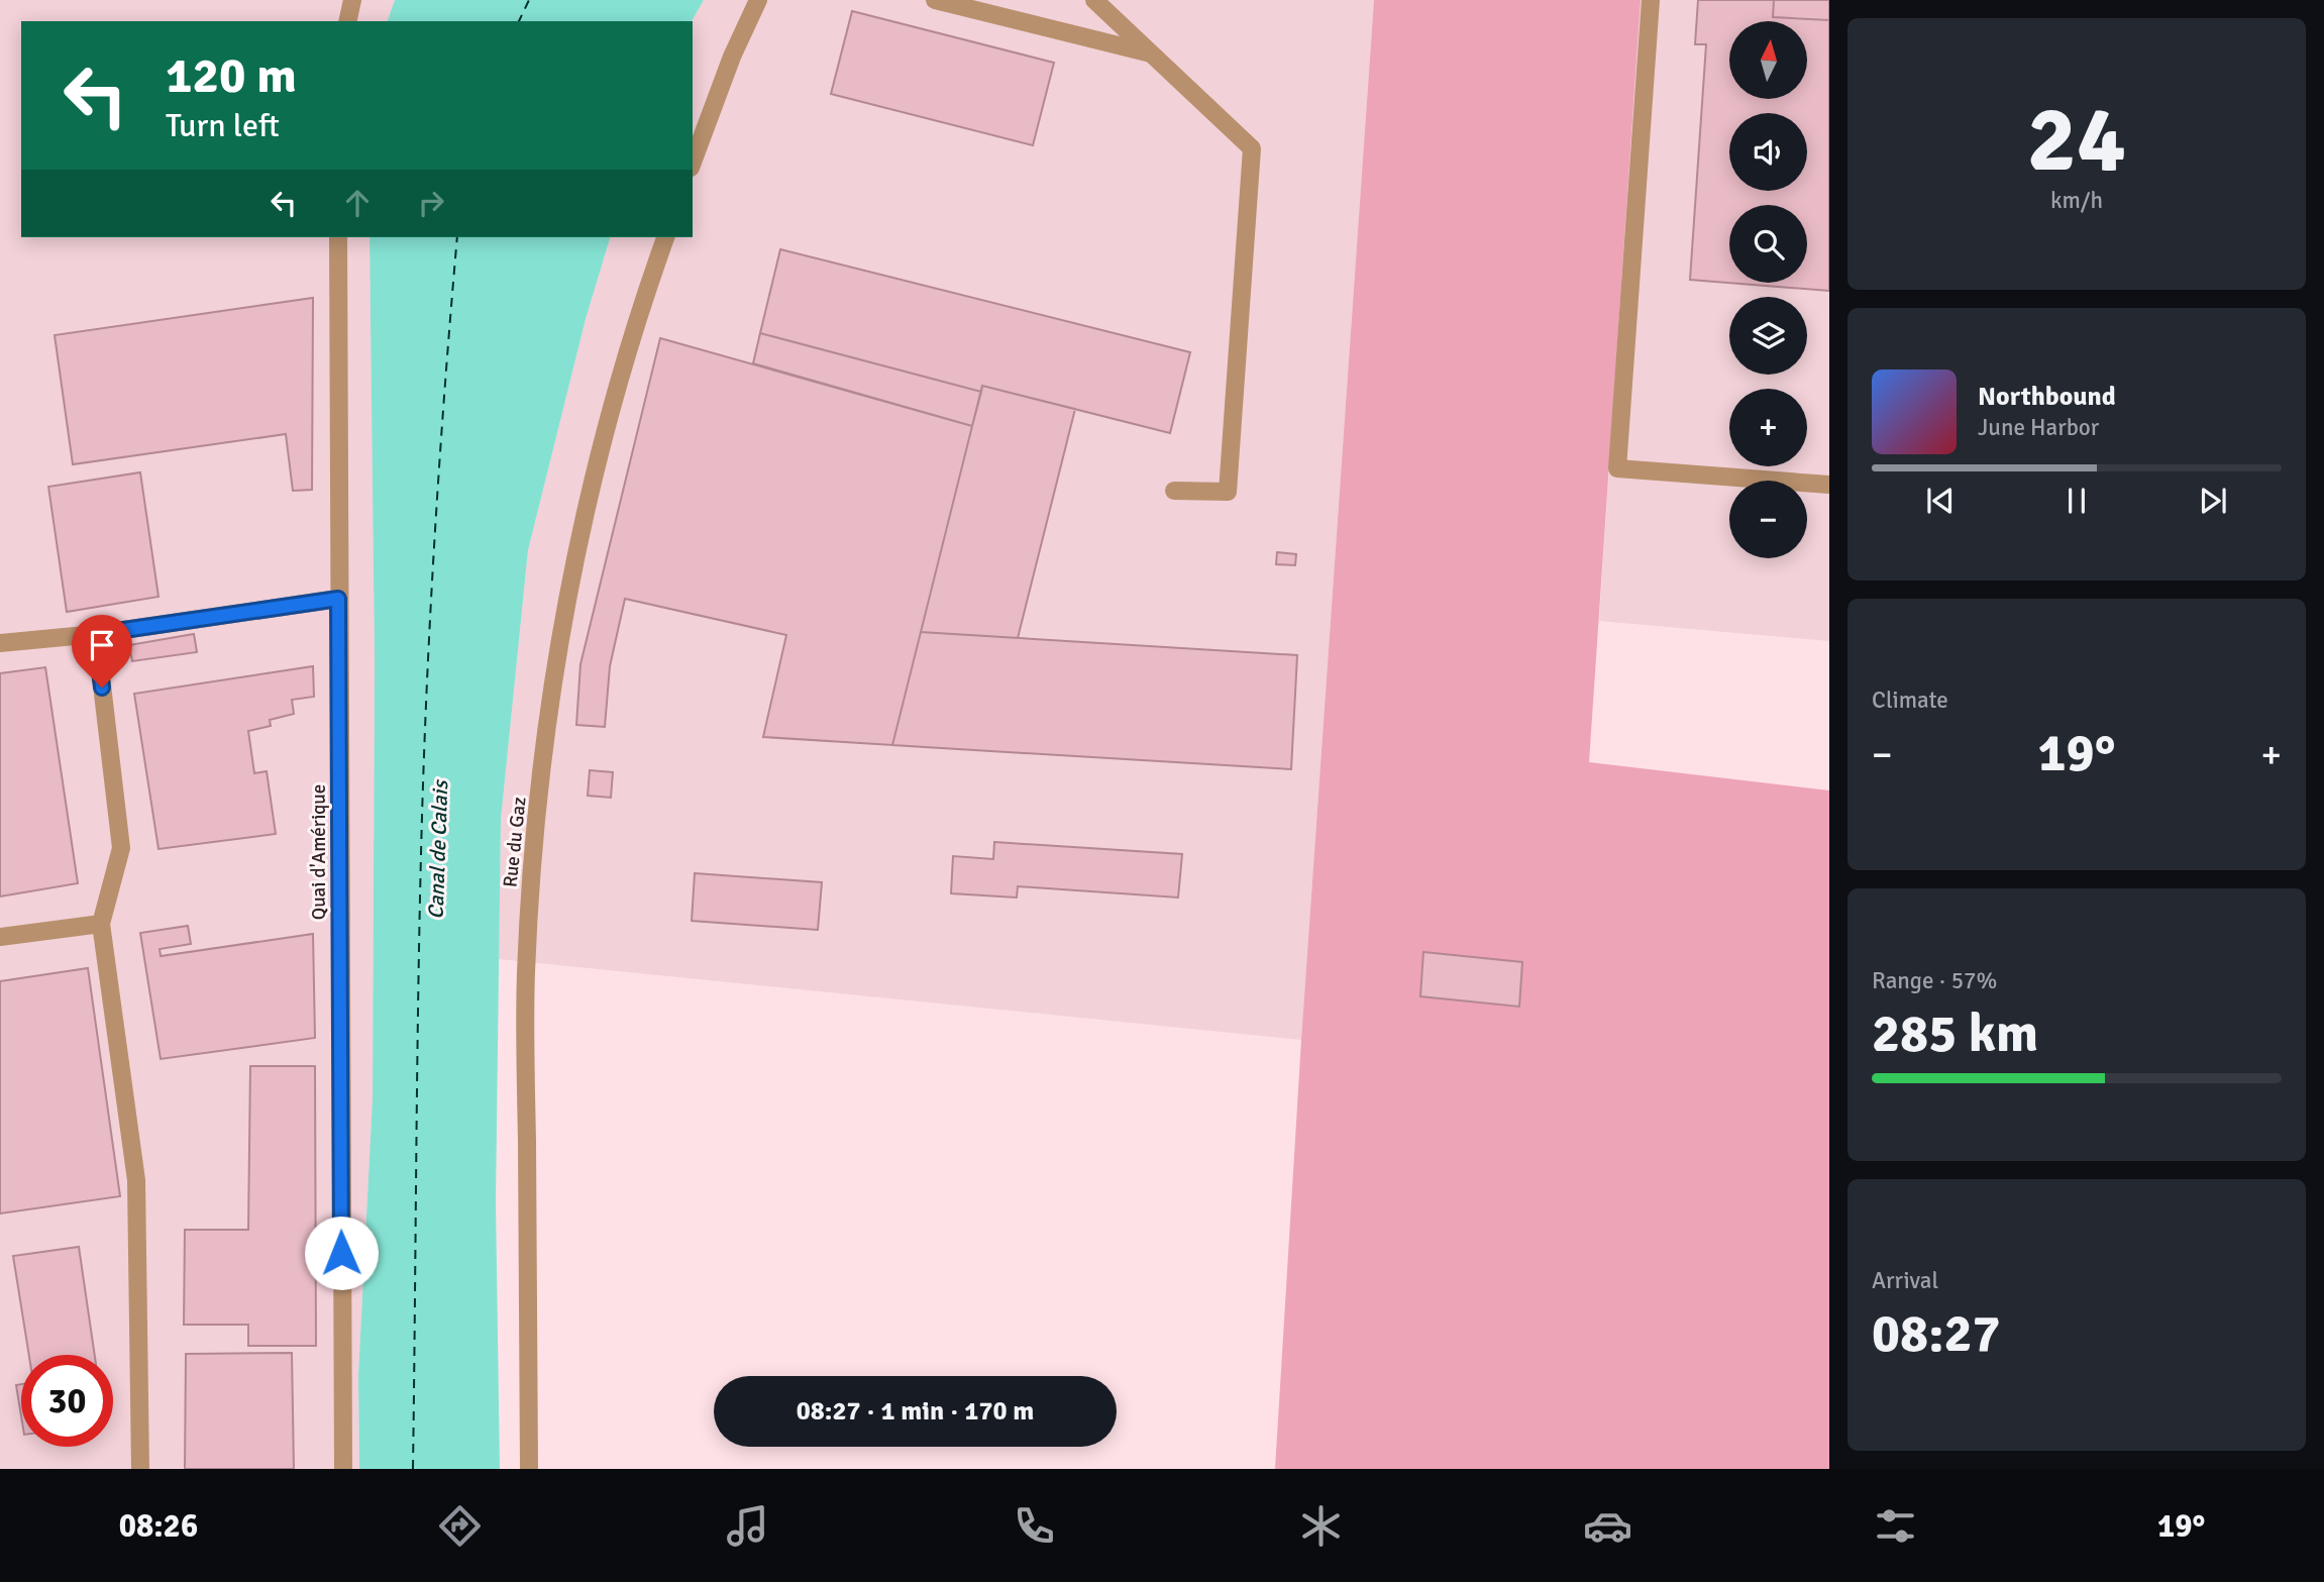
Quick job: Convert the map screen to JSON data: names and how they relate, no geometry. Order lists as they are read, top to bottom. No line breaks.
{"streets":{"street":["Rue du Gaz","Quai d'Amérique"]},"water":["Canal de Calais"],"north":"top","page":{"tile":[["24","km/h"],"Climate",["Range · 57%","285 km"],["Arrival","08:27"]],"map_buttons":["+","−"],"turn":["120 m","Turn left"],"song":["Northbound","June Harbor"],"heat":["−","19°","+"],"limit":"30","trip":"08:27 · 1 min · 170 m","tabs":["08:26","19°"]}}
